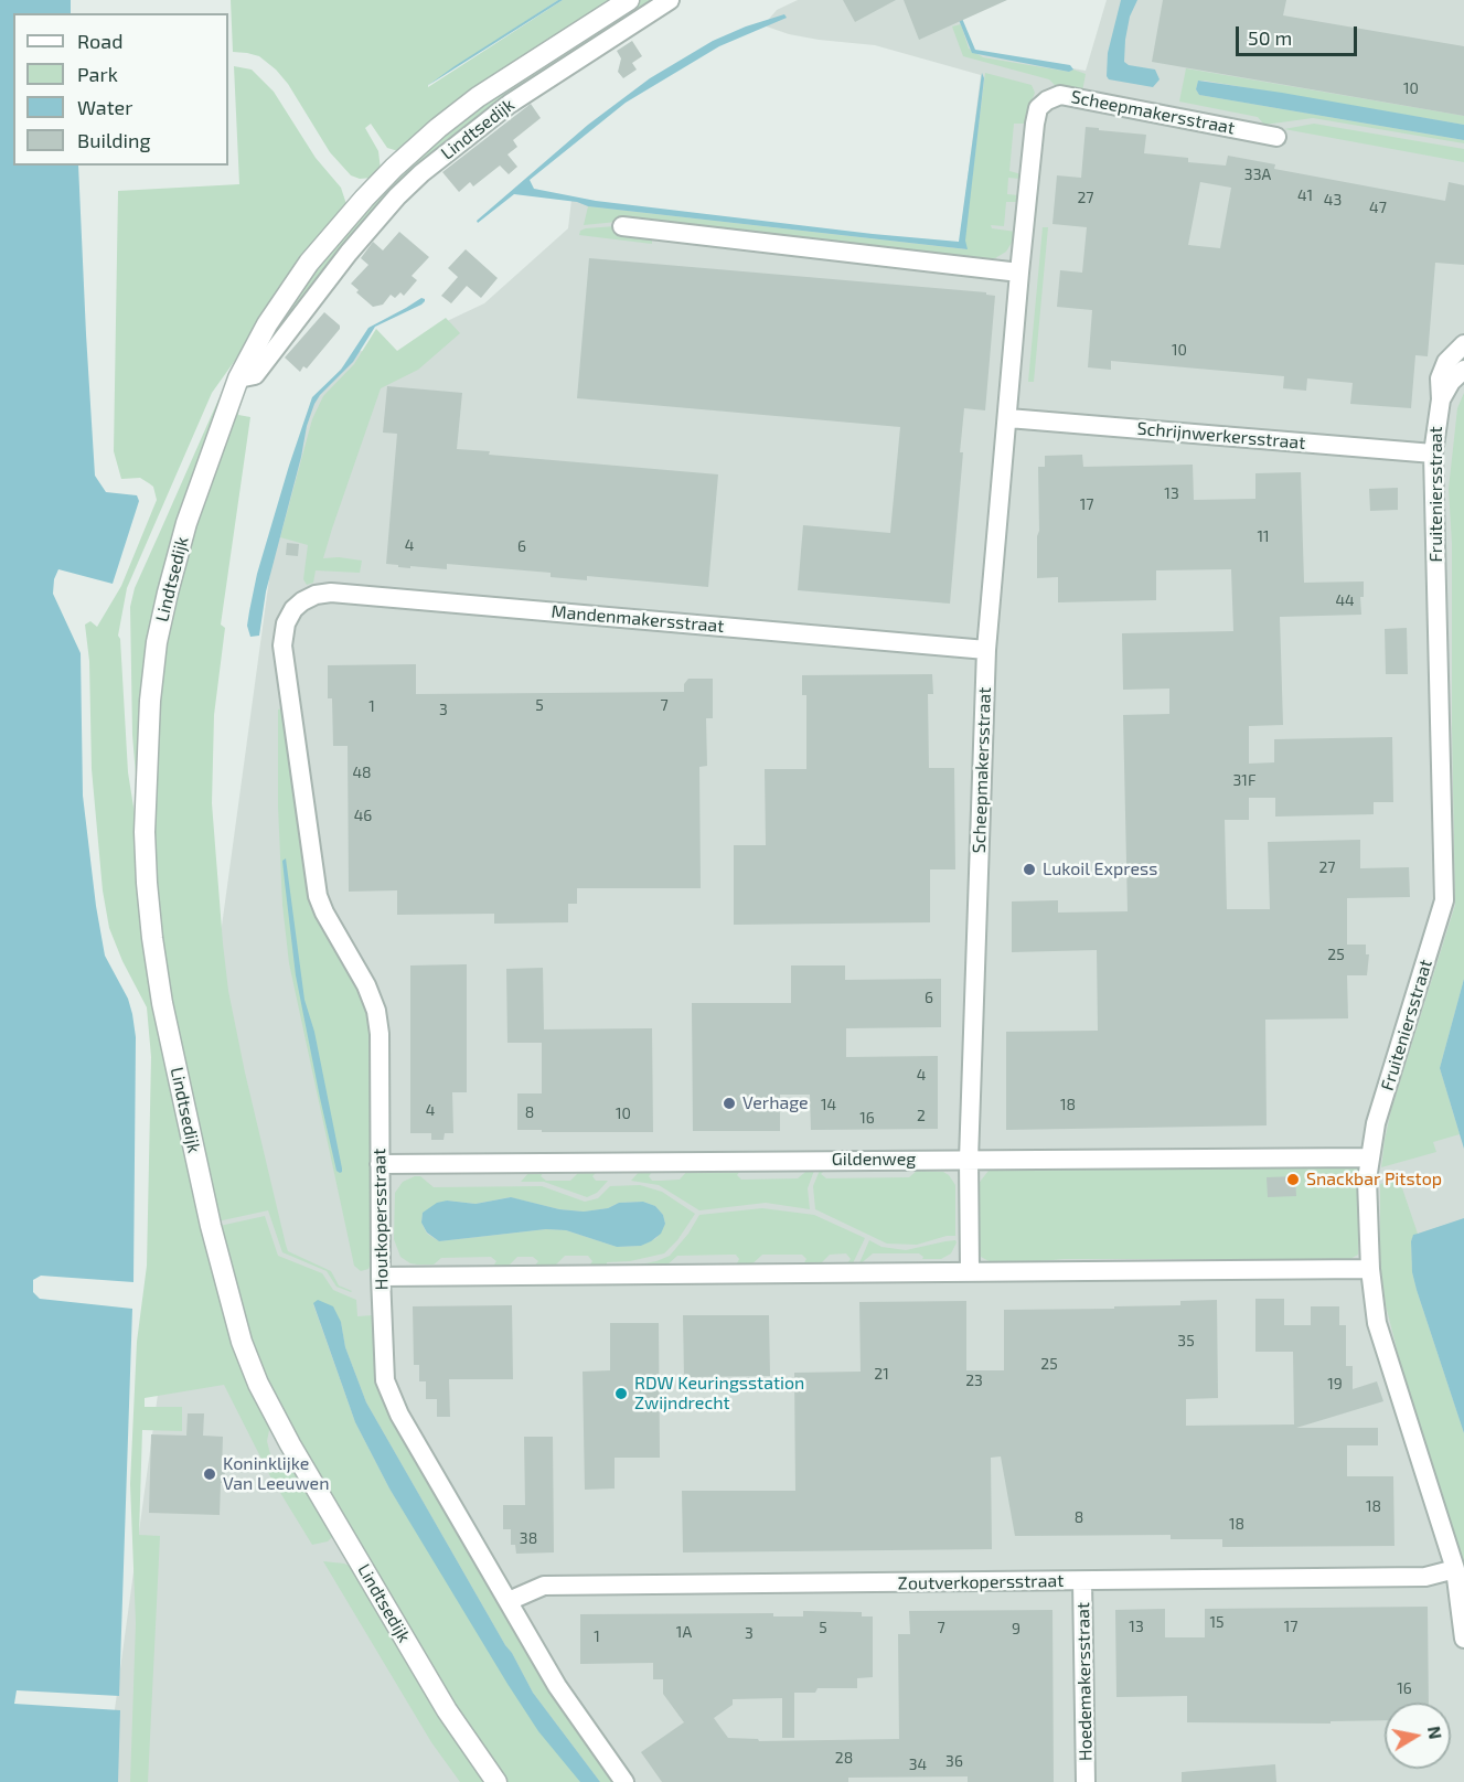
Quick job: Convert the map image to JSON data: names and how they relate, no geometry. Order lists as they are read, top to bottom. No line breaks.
{"streets":{"street":["Scheepmakersstraat","Lindtsedijk","Schrijnwerkersstraat","Fruiteniersstraat","Mandenmakersstraat","Gildenweg","Houtkopersstraat","Zoutverkopersstraat","Hoedemakersstraat"]},"crossings":[["Scheepmakersstraat","Schrijnwerkersstraat"],["Scheepmakersstraat","Mandenmakersstraat"],["Scheepmakersstraat","Gildenweg"],["Schrijnwerkersstraat","Fruiteniersstraat"],["Fruiteniersstraat","Gildenweg"],["Fruiteniersstraat","Zoutverkopersstraat"],["Mandenmakersstraat","Houtkopersstraat"],["Gildenweg","Houtkopersstraat"],["Houtkopersstraat","Zoutverkopersstraat"],["Zoutverkopersstraat","Hoedemakersstraat"]],"places":["Lukoil Express","Verhage","Snackbar Pitstop","RDW Keuringsstation Zwijndrecht","Koninklijke Van Leeuwen"],"house_numbers":["10","33A","41","27","43","47","10","13","17","11","4","6","44","5","7","1","3","48","31F","46","27","25","6","4","14","18","4","8","10","2","16","35","25","21","23","19","18","8","18","38","15","13","17","5","7","9","1A","3","1","16","28","36","34"],"legend":["Road","Park","Water","Building"],"scale_bar":"50 m","north":"right"}
